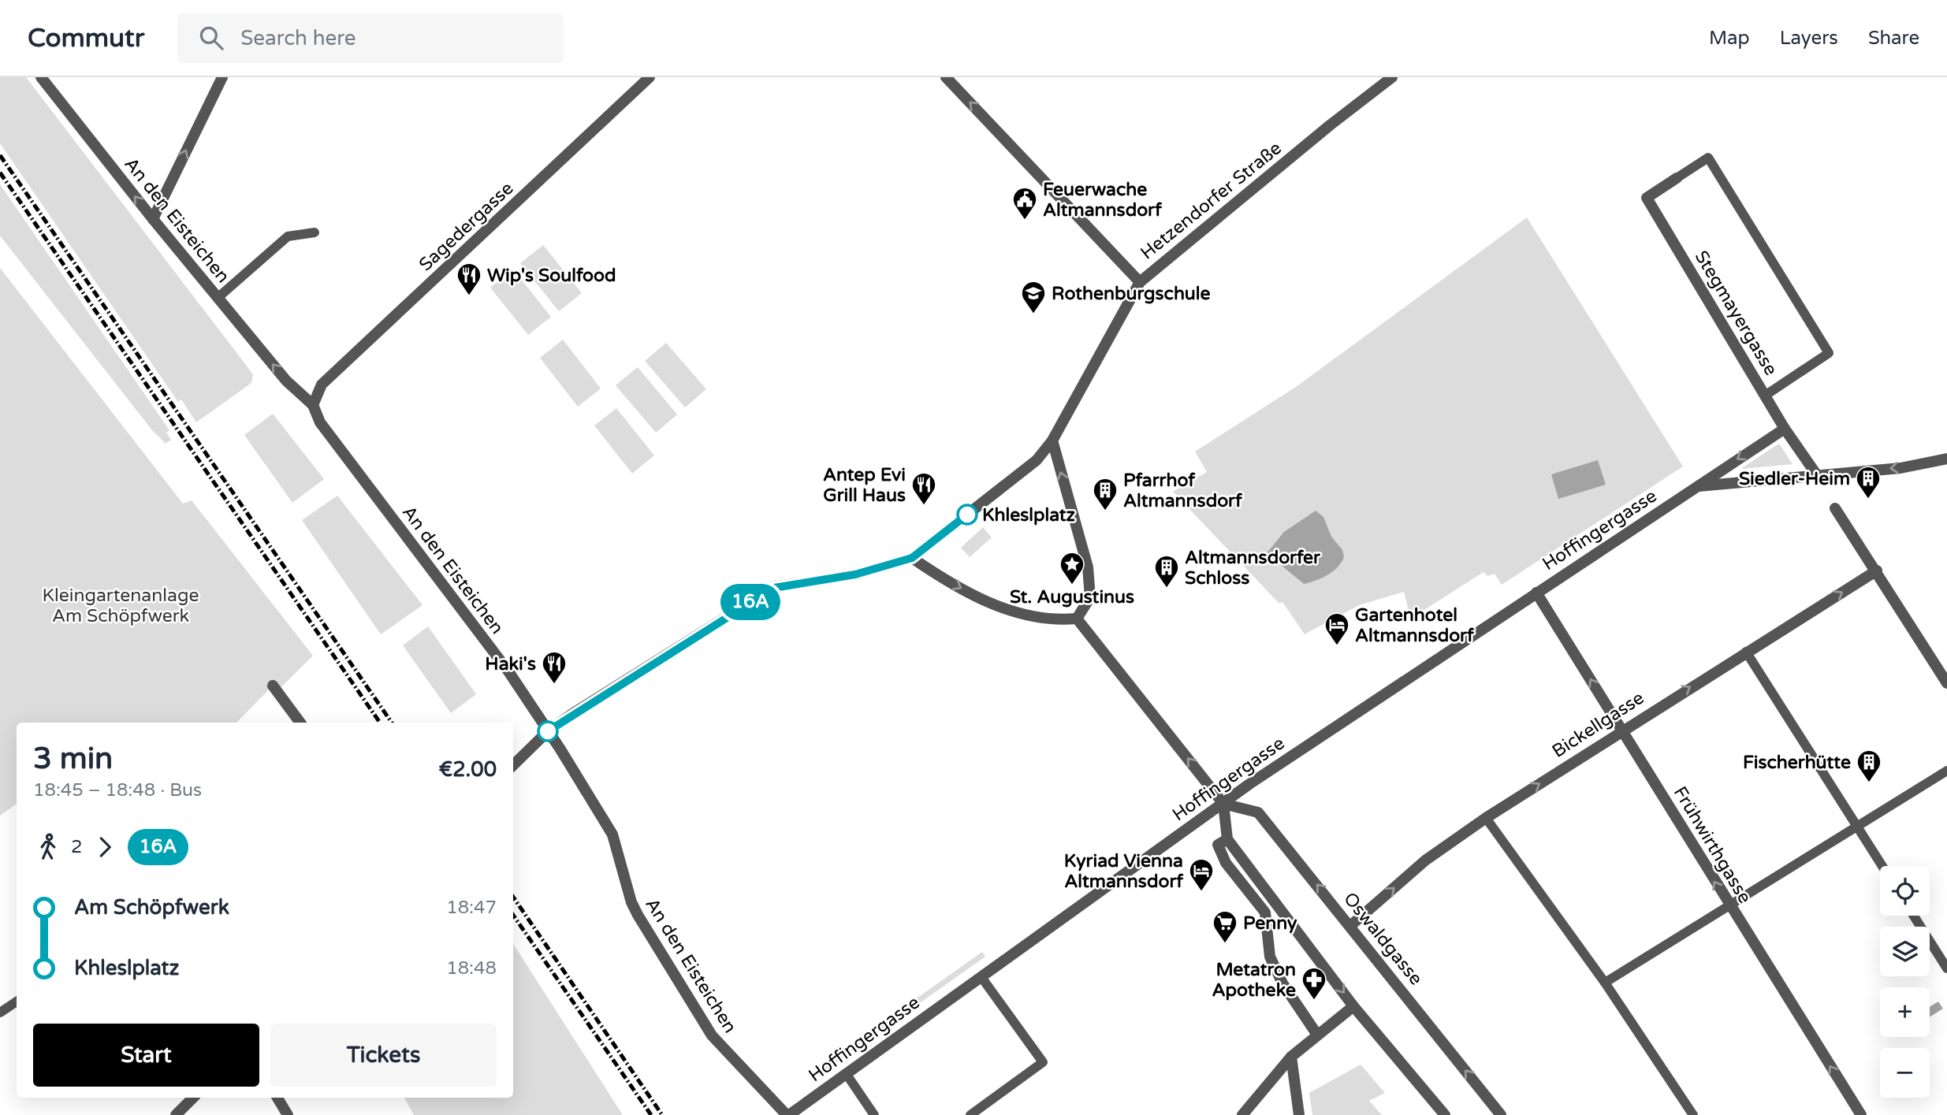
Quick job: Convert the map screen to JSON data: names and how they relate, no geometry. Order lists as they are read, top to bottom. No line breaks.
{"streets":{"street":["Hetzendorfer Straße","An den Eisteichen","Sagedergasse","Stegmayergasse","Hoffingergasse","Bickellgasse","Frühwirthgasse","Oswaldgasse"]},"crossings":[["Hetzendorfer Straße","An den Eisteichen"],["An den Eisteichen","Sagedergasse"],["An den Eisteichen","Hoffingergasse"],["Stegmayergasse","Hoffingergasse"],["Hoffingergasse","Frühwirthgasse"],["Hoffingergasse","Oswaldgasse"],["Bickellgasse","Frühwirthgasse"],["Bickellgasse","Oswaldgasse"]],"one_way":["Bickellgasse","Frühwirthgasse"],"parks":["Kleingartenanlage Am Schöpfwerk"],"places":{"public building":["Feuerwache Altmannsdorf"],"restaurant":["Wip's Soulfood","Antep Evi Grill Haus","Haki's"],"school or university":["Rothenburgschule"],"building":["Siedler-Heim","Pfarrhof Altmannsdorf","Altmannsdorfer Schloss","Fischerhütte"],"other":["Khleslplatz"],"place":["St. Augustinus"],"hotel":["Gartenhotel Altmannsdorf","Kyriad Vienna Altmannsdorf"],"supermarket":["Penny"],"pharmacy":["Metatron Apotheke"]},"lines":["bus line 16A"],"page":{"header":"Commutr","search":"Search here","nav":["Map","Layers","Share"],"on_map":"16A","heading":["3 min","18:45 – 18:48 · Bus","€2.00"],"legs":["2","16A"],"map_buttons":["+","−"],"list":[{"name":"Am Schöpfwerk","value":"18:47"},{"name":"Khleslplatz","value":"18:48"}],"buttons":["Start","Tickets"]}}
